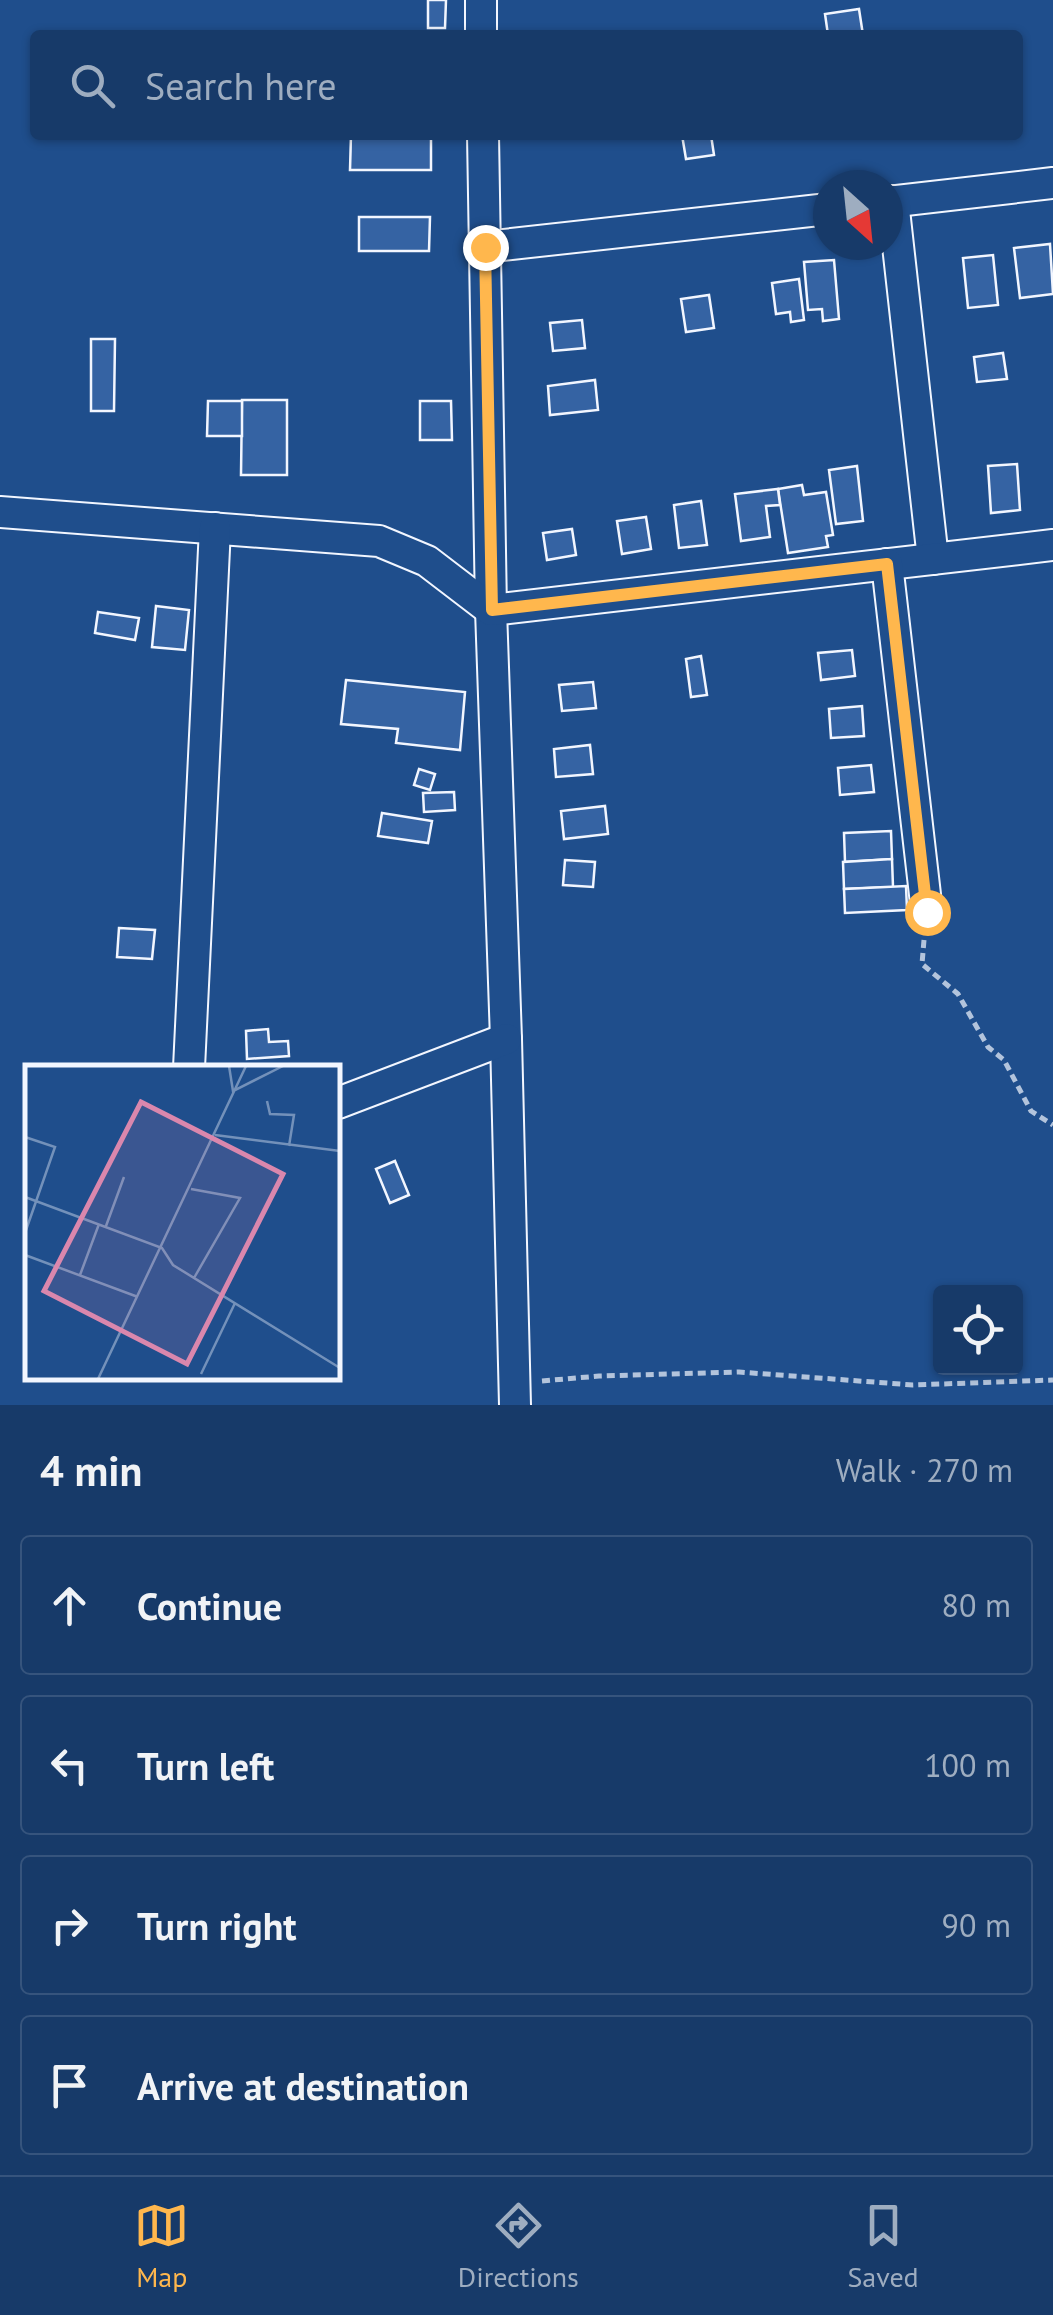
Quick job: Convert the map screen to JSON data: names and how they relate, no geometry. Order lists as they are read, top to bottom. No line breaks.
{"north":"bottom right","page":{"search":"Search here","heading":["4 min","Walk · 270 m"],"list":[["Continue","80 m"],["Turn left","100 m"],["Turn right","90 m"],"Arrive at destination"],"nav":["Map","Directions","Saved"]}}
